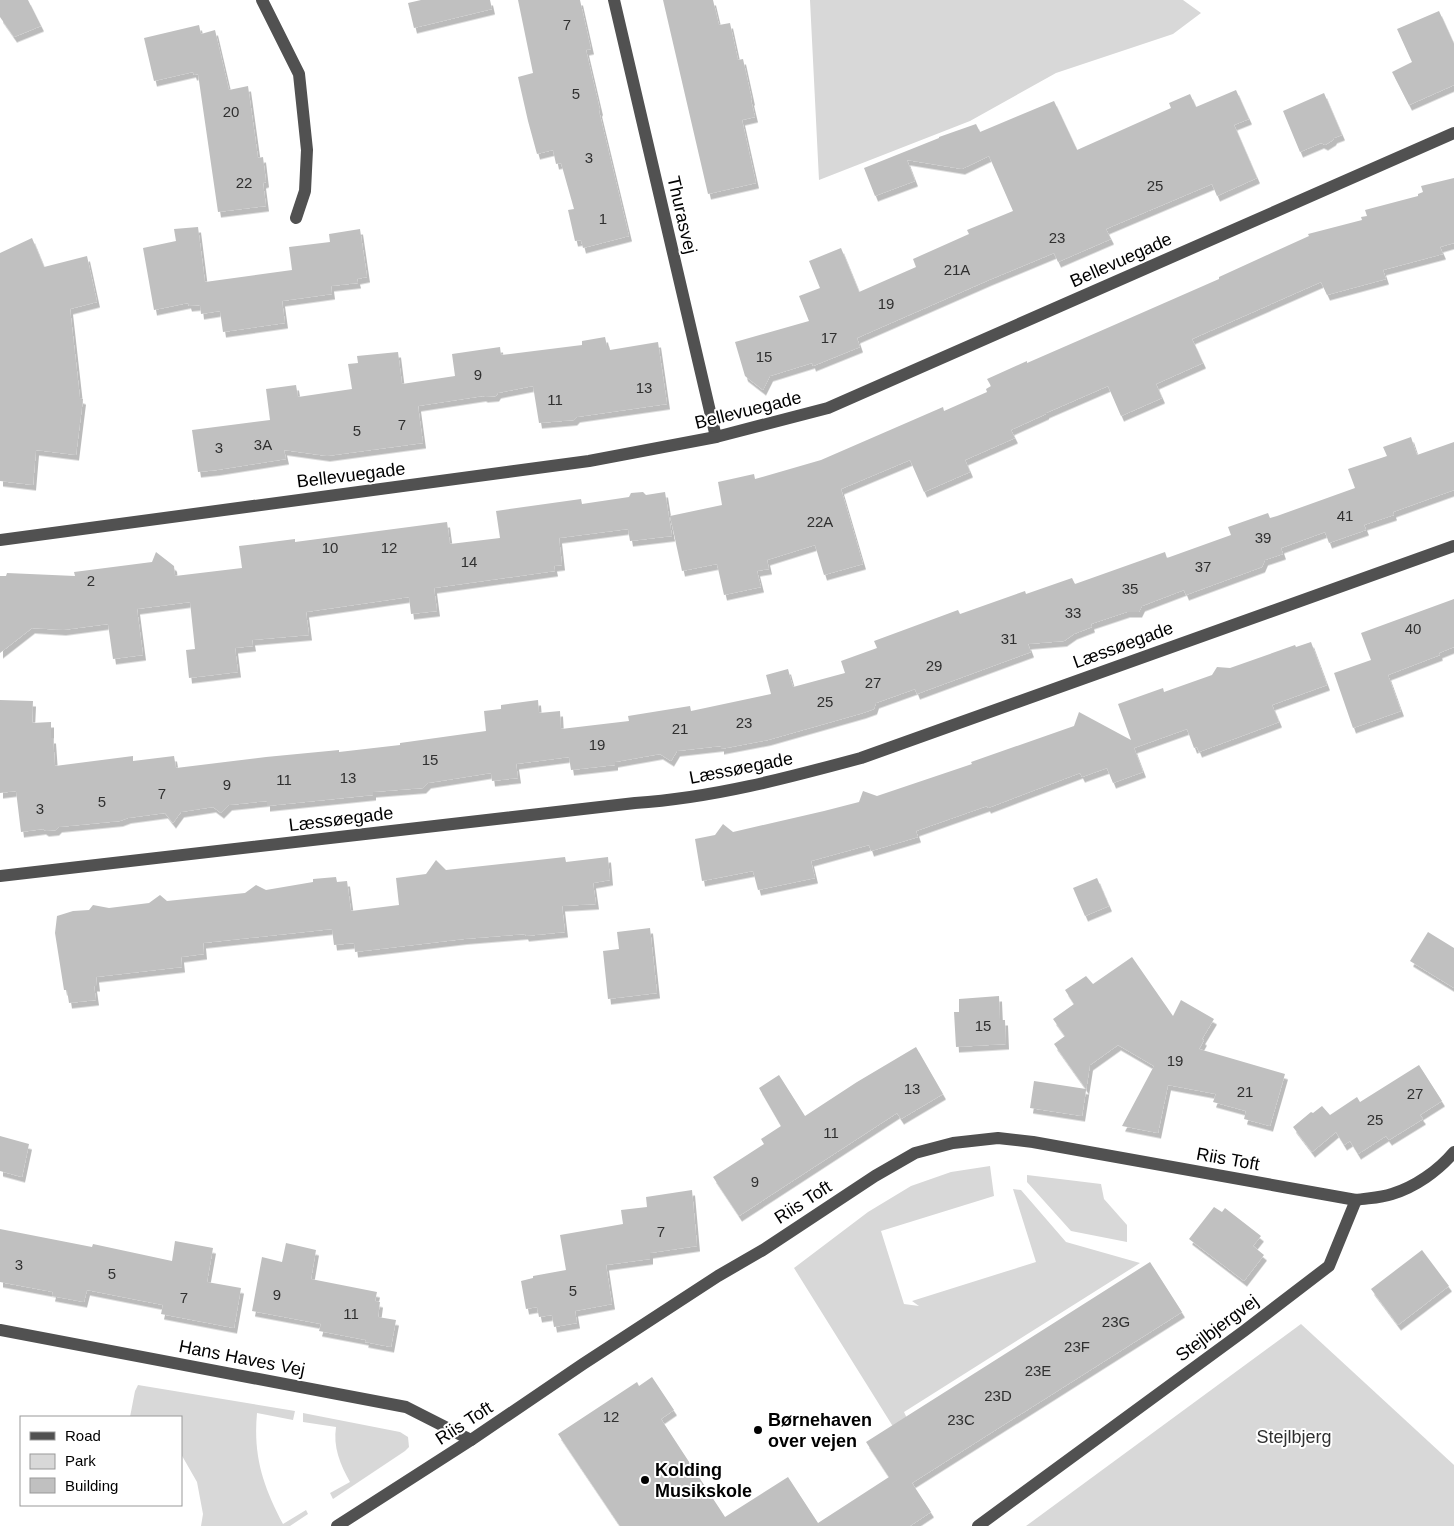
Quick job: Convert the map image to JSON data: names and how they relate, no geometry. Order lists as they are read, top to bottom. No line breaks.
{"streets":{"street":["Thurasvej","Bellevuegade","Læssøegade","Riis Toft","Stejlbjergvej","Hans Haves Vej"]},"crossings":[["Thurasvej","Bellevuegade"],["Riis Toft","Stejlbjergvej"],["Riis Toft","Hans Haves Vej"]],"parks":["Stejlbjerg"],"places":["Børnehaven over vejen","Kolding Musikskole"],"house_numbers":["7","5","20","3","22","25","1","23","21A","19","17","15","9","13","11","7","5","3A","3","41","22A","39","10","12","14","37","2","35","33","40","31","29","27","25","23","21","19","15","13","11","9","7","5","3","15","19","13","21","27","25","11","9","7","3","5","5","9","7","11","23G","23F","23E","23D","12","23C"],"legend":["Road","Park","Building"]}
